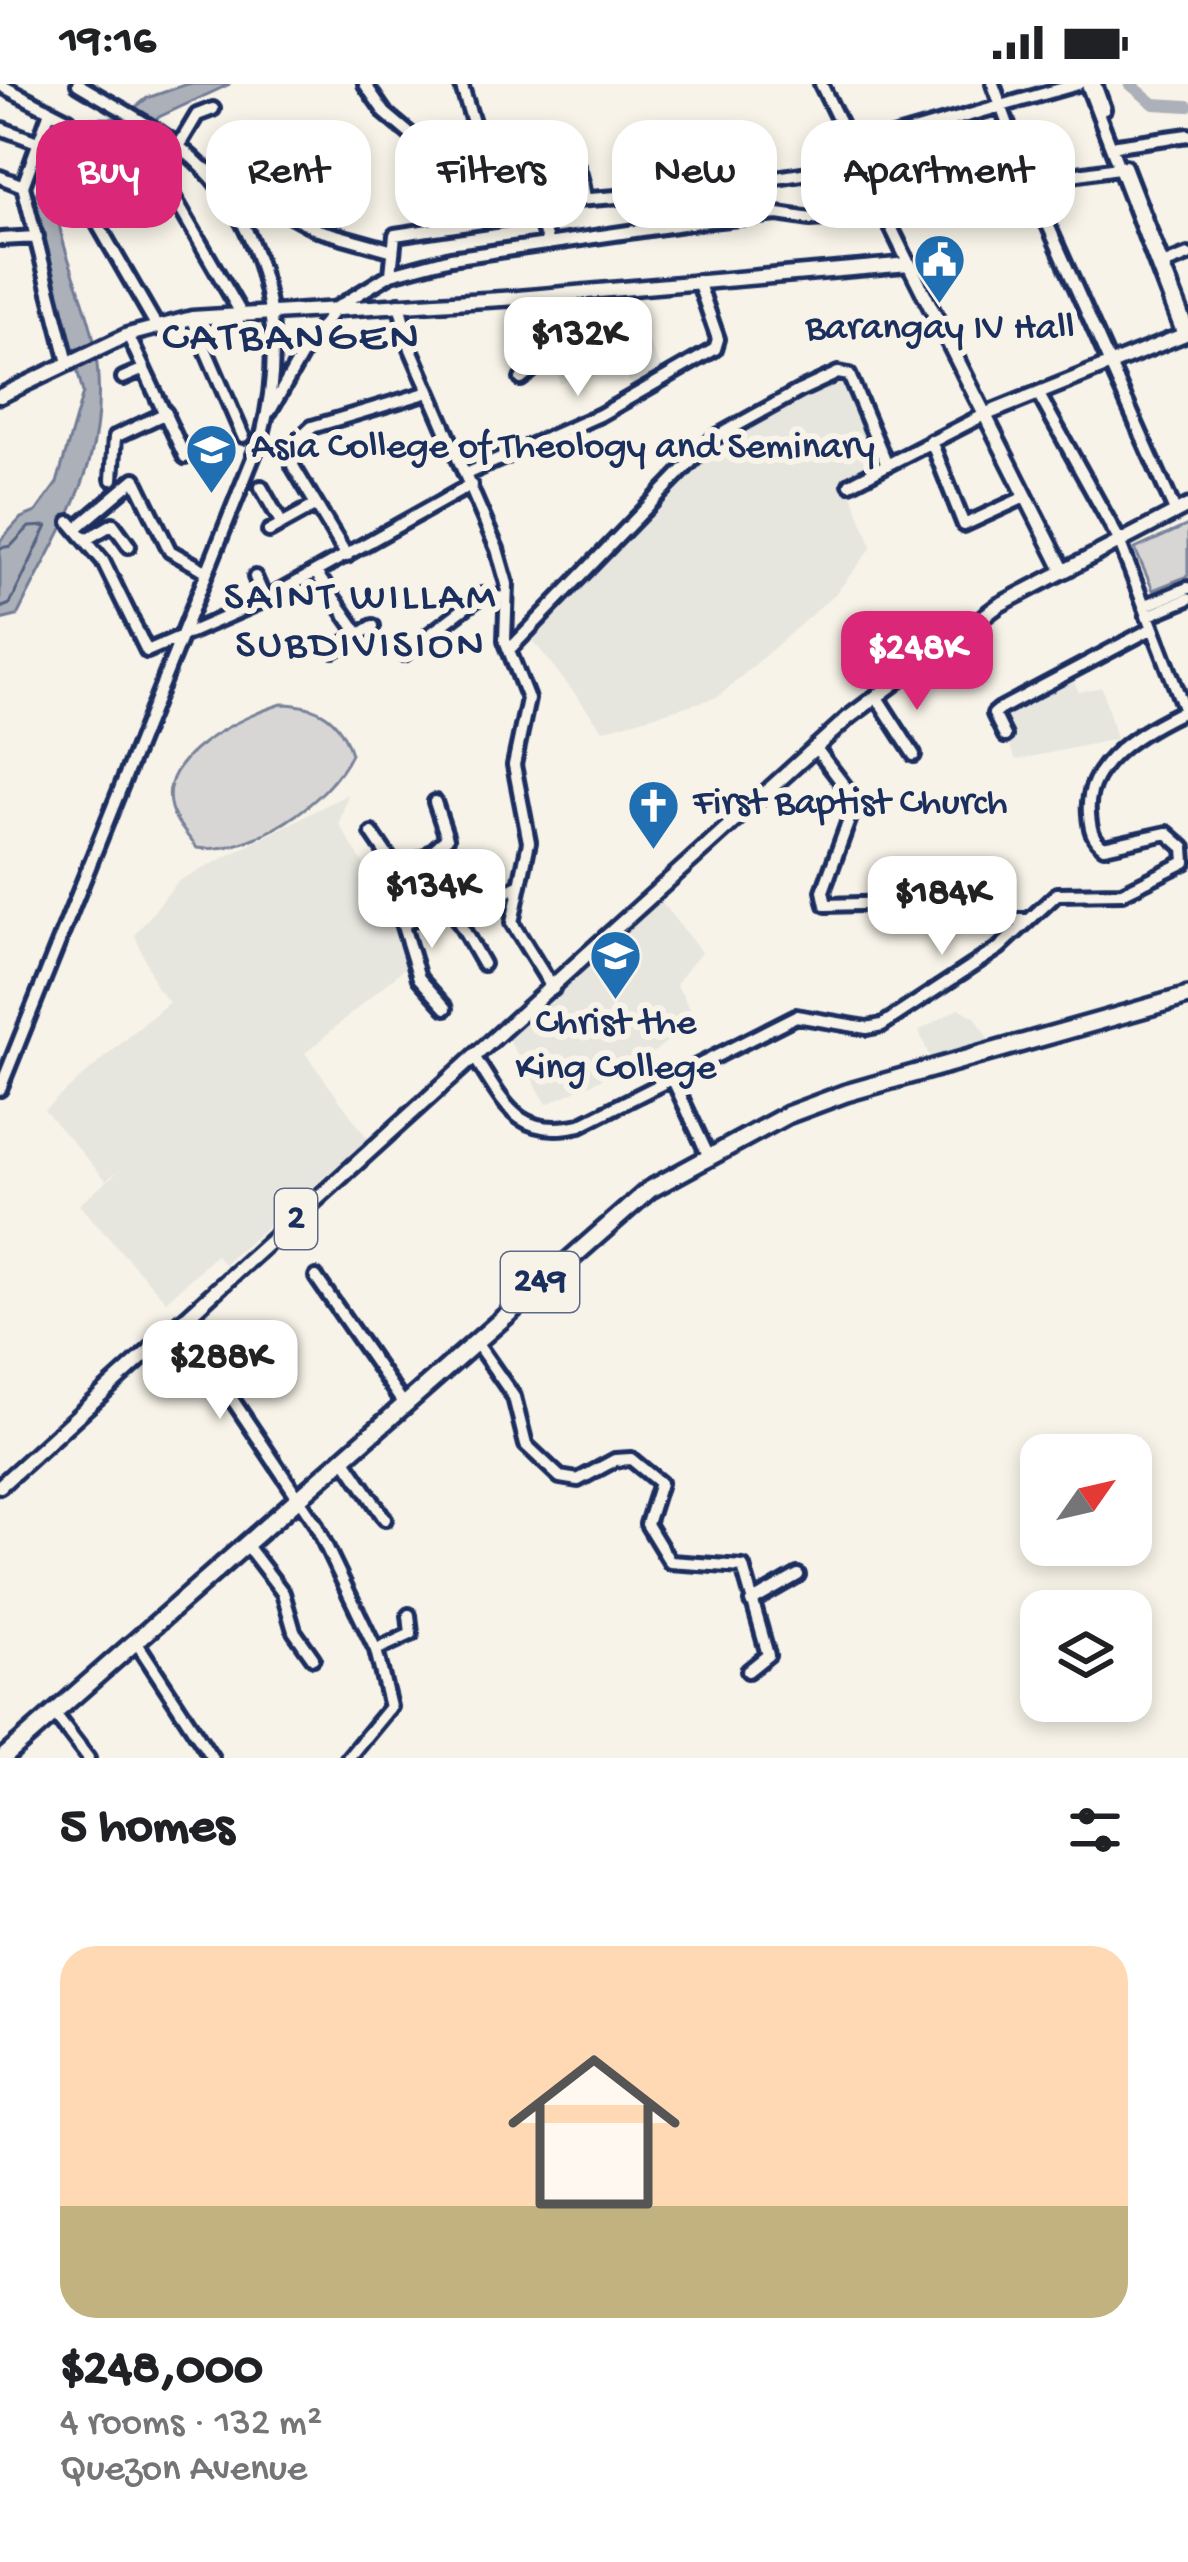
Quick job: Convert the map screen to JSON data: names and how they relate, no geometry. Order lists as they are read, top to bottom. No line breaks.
{"streets":{"highway":["249"],"main road":["2"]},"districts":["CATBANGEN","SAINT WILLAM SUBDIVISION"],"places":{"public building":["Barangay IV Hall"],"school or university":["Asia College of Theology and Seminary","Christ the King College"],"church":["First Baptist Church"]},"north":"top right","page":{"status":"19:16","chip":["Buy","Rent","Filters","New","Apartment"],"price":["$132K","$248K","$134K","$184K","$288K"],"heading":"5 homes","list":[{"name":"$248,000","note":"4 rooms · 132 m² · Quezon Avenue"}]}}
